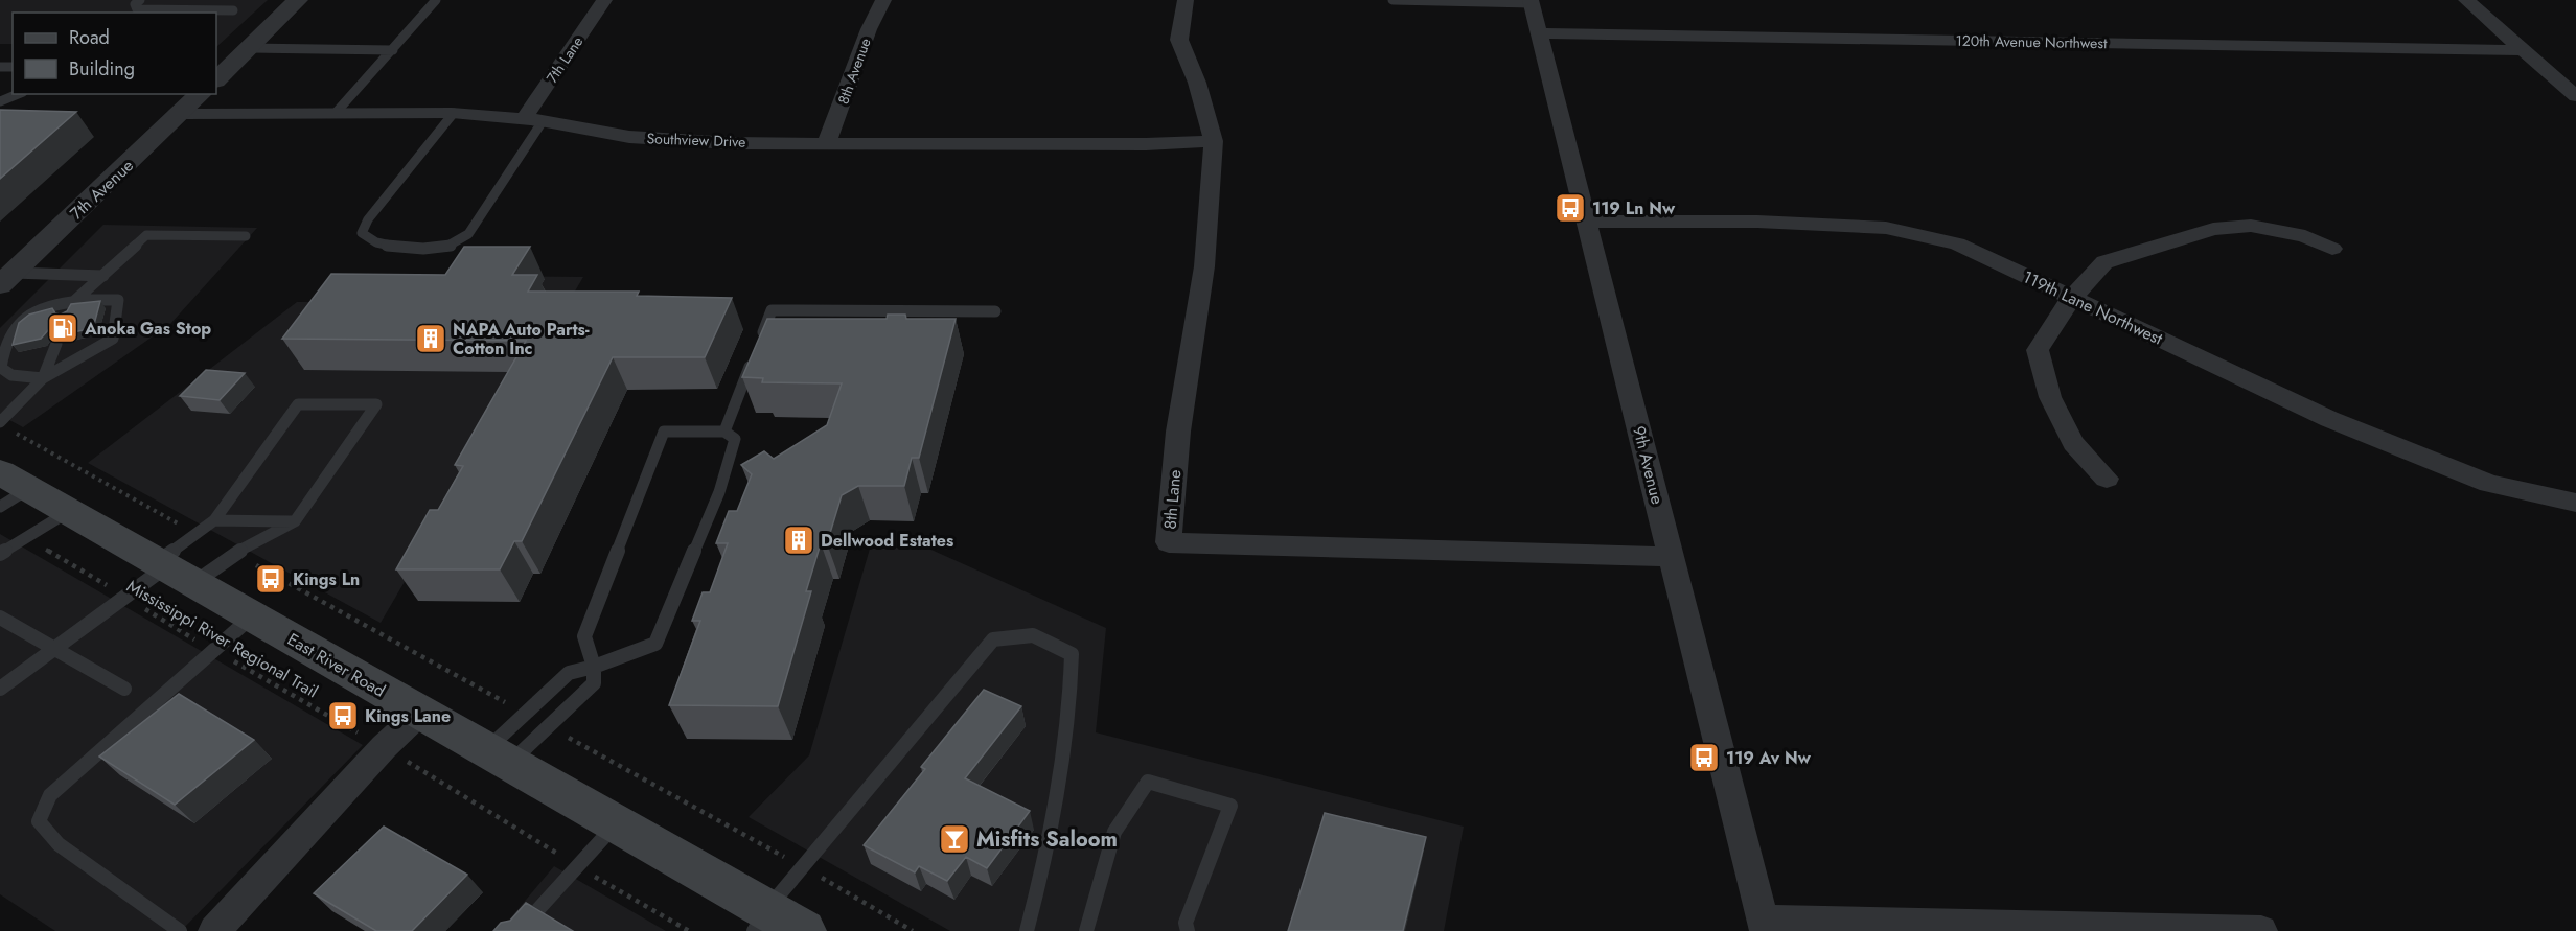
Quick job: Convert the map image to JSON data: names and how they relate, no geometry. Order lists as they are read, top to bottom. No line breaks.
{"streets":{"main road":["East River Road"],"street":["120th Avenue Northwest","7th Lane","8th Avenue","Southview Drive","7th Avenue","119th Lane Northwest","9th Avenue","8th Lane"],"path":["Mississippi River Regional Trail"]},"crossings":[["120th Avenue Northwest","9th Avenue"],["7th Lane","Southview Drive"],["8th Avenue","Southview Drive"],["Southview Drive","7th Avenue"],["Southview Drive","8th Lane"],["119th Lane Northwest","9th Avenue"],["9th Avenue","8th Lane"]],"places":{"bus stop":["119 Ln Nw","Kings Ln","Kings Lane","119 Av Nw"],"fuel station":["Anoka Gas Stop"],"building":["NAPA Auto Parts- Cotton Inc","Dellwood Estates"],"bar":["Misfits Saloom"]},"legend":["Road","Building"]}
